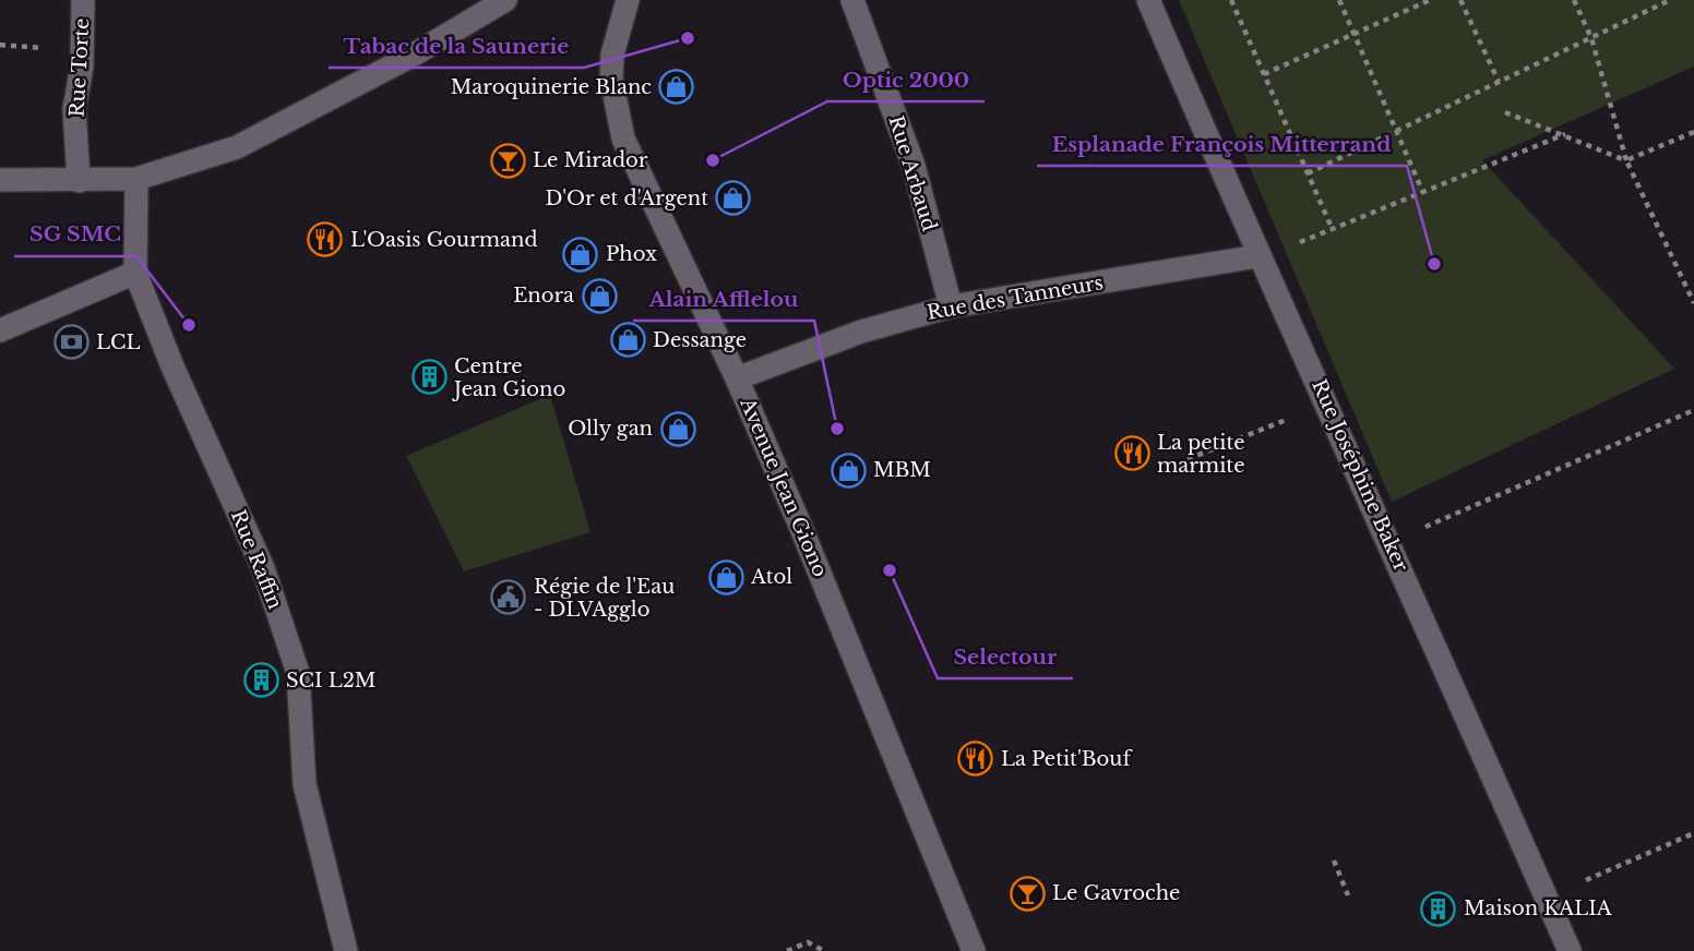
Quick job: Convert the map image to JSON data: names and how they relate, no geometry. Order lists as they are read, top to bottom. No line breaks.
{"streets":{"street":["Rue Torte","Rue Arbaud","Rue des Tanneurs","Rue Joséphine Baker","Avenue Jean Giono","Rue Raffin"]},"crossings":[["Rue Arbaud","Rue des Tanneurs"],["Rue des Tanneurs","Rue Joséphine Baker"],["Rue des Tanneurs","Avenue Jean Giono"]],"places":{"other":["Tabac de la Saunerie","Optic 2000","Esplanade François Mitterrand","SG SMC","Alain Afflelou","Selectour"],"shop":["Maroquinerie Blanc","D'Or et d'Argent","Phox","Enora","Dessange","Olly gan","MBM","Atol"],"bar":["Le Mirador","Le Gavroche"],"restaurant":["L'Oasis Gourmand","La petite marmite","La Petit'Bouf"],"bank":["LCL"],"building":["Centre Jean Giono","SCI L2M","Maison KALIA"],"public building":["Régie de l'Eau - DLVAgglo"]}}
